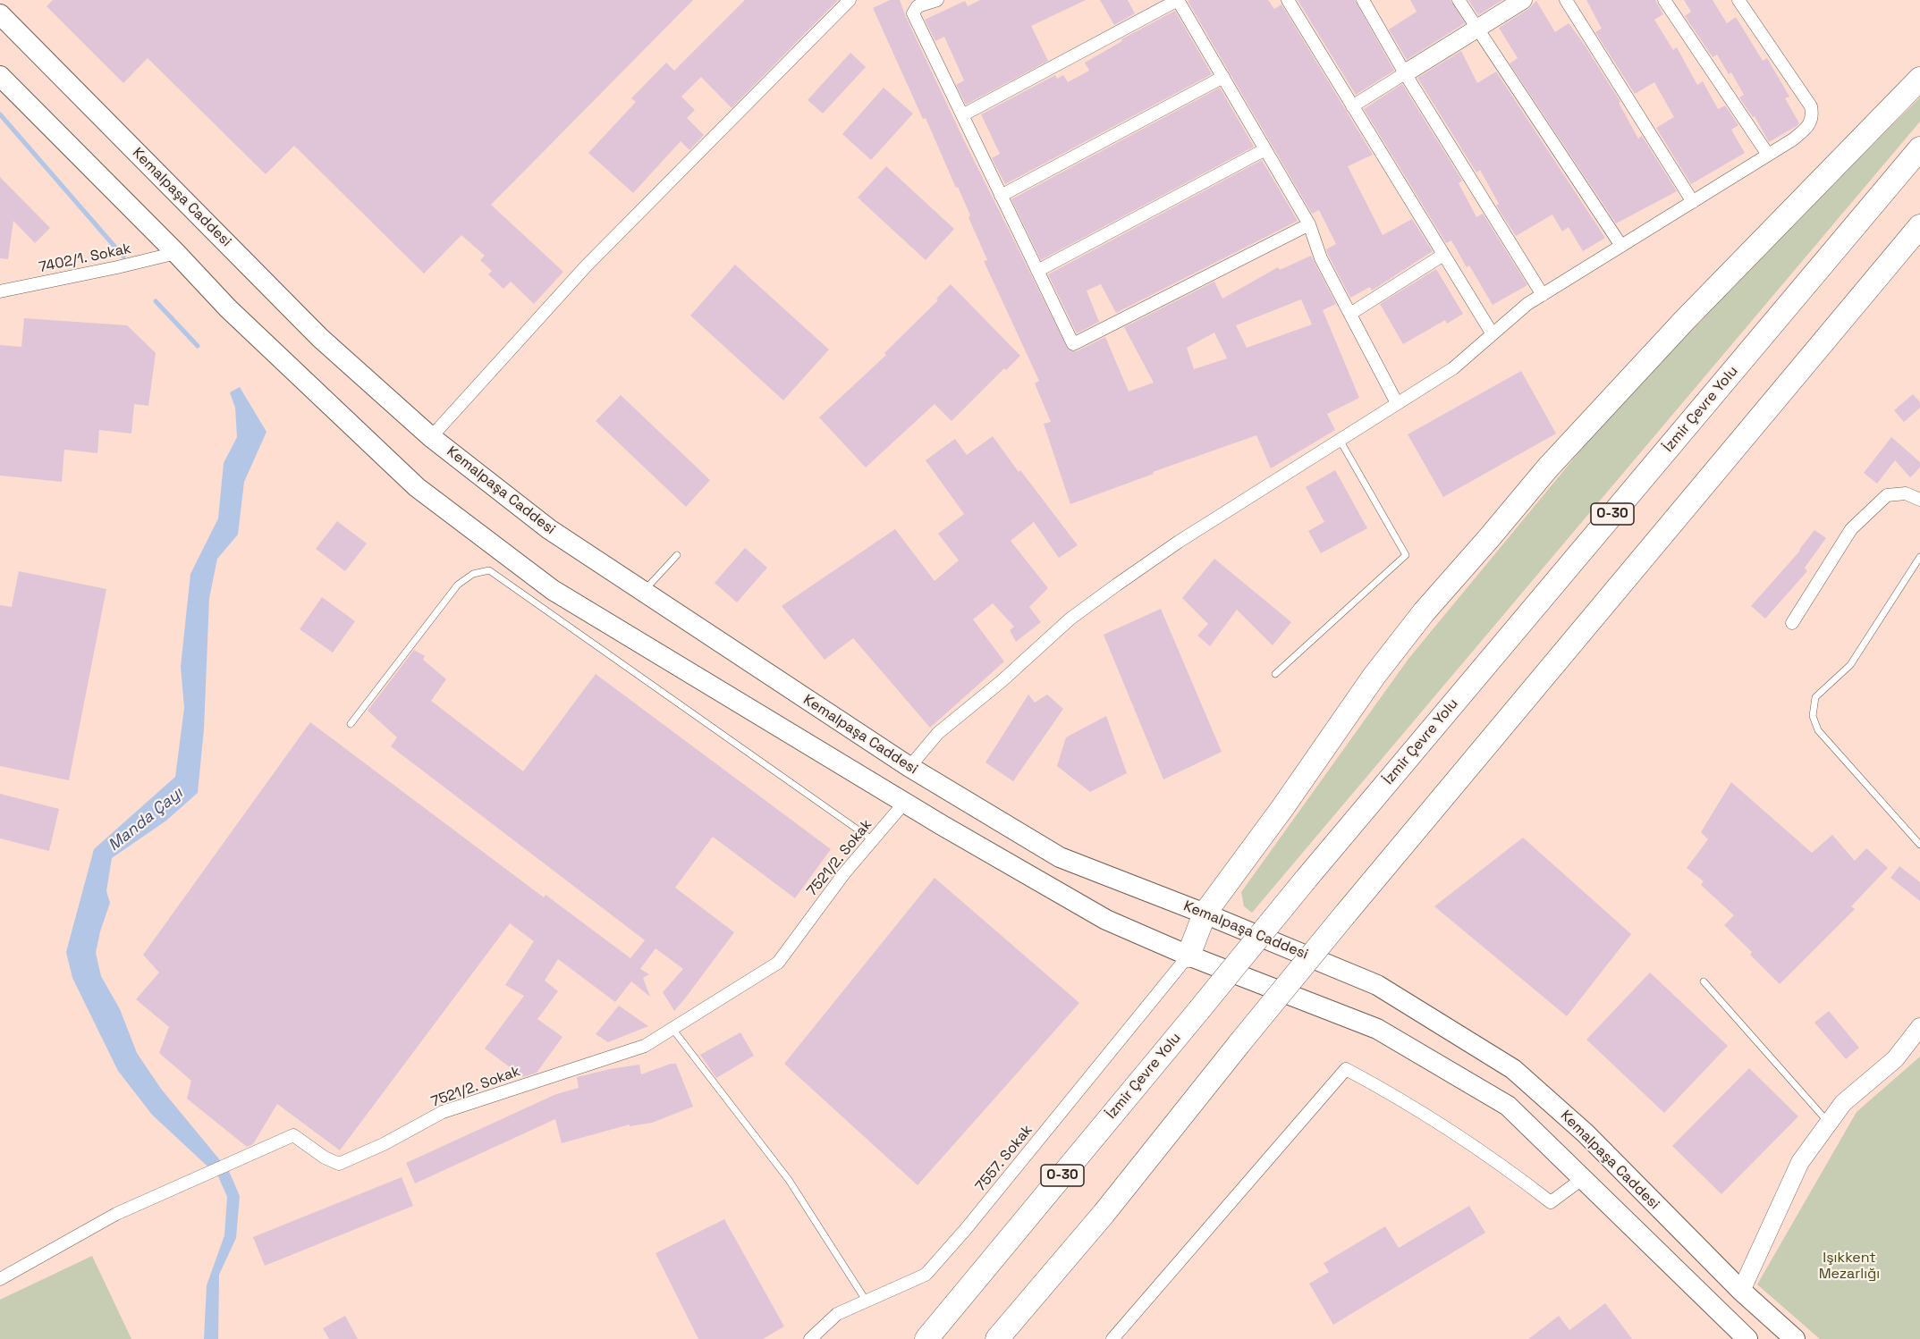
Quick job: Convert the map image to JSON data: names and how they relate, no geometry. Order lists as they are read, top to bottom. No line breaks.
{"streets":{"highway":["İzmir Çevre Yolu","O-30"],"main road":["Kemalpaşa Caddesi"],"street":["7402/1. Sokak","7521/2. Sokak","7557. Sokak"]},"water":["Manda Çayı"],"parks":["Işıkkent Mezarlığı"]}
